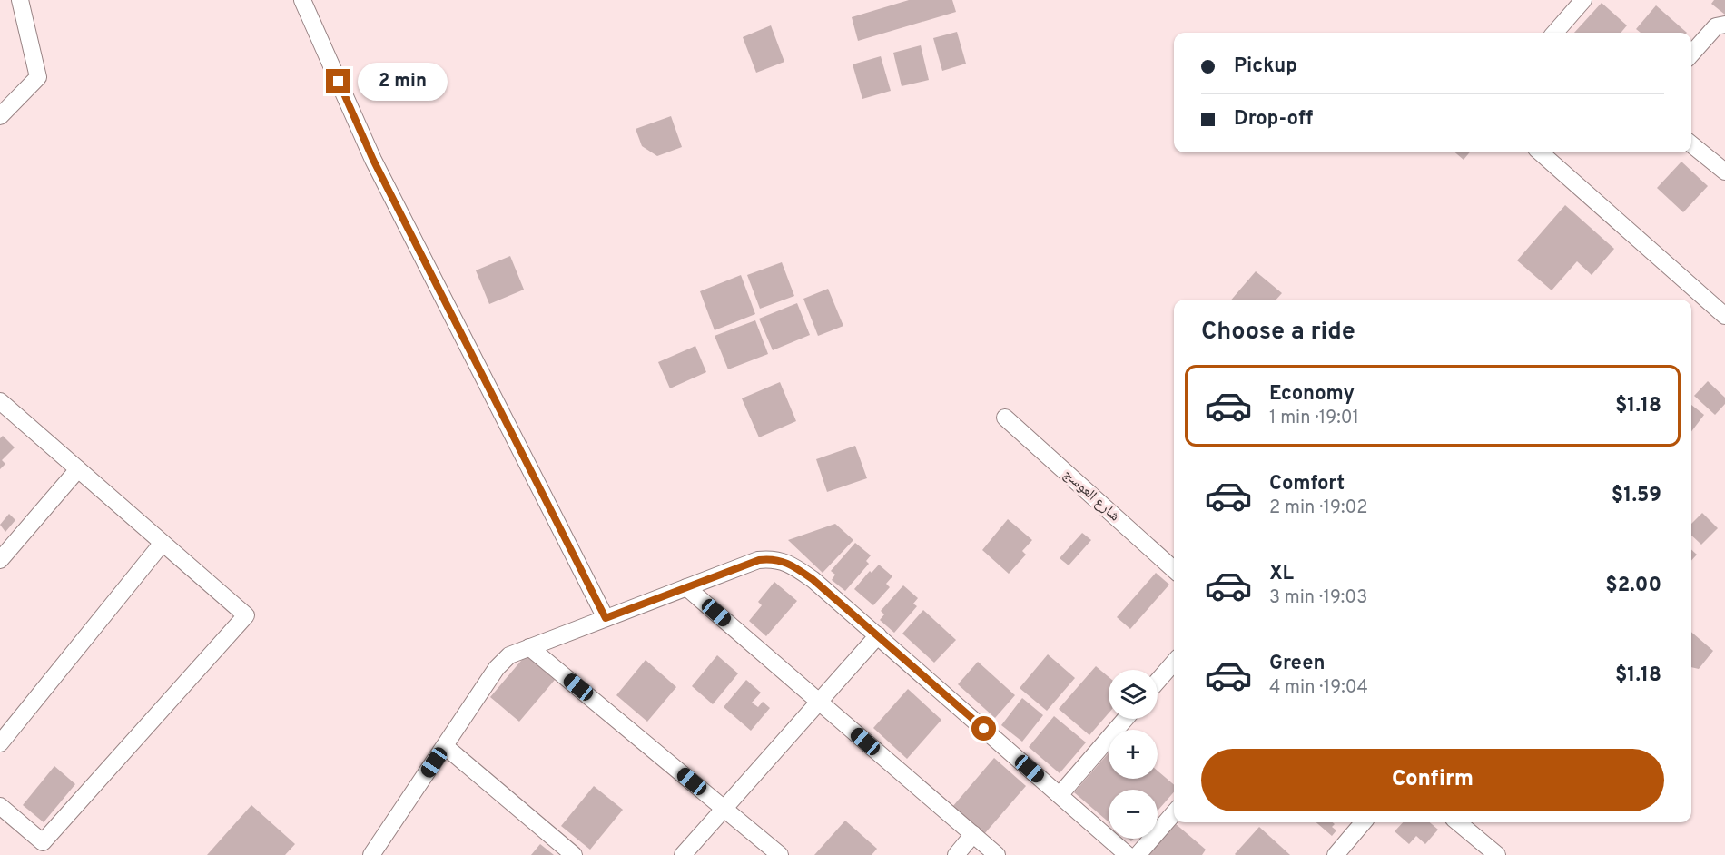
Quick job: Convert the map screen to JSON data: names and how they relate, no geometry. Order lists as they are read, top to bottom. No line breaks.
{"streets":{"street":["شارع العوسج"]},"page":{"banner":["Pickup","Drop-off"],"bubble":"2 min","heading":"Choose a ride","list":[{"name":"Economy","note":"1 min · 19:01","value":"$1.18"},{"name":"Comfort","note":"2 min · 19:02","value":"$1.59"},{"name":"XL","note":"3 min · 19:03","value":"$2.00"},{"name":"Green","note":"4 min · 19:04","value":"$1.18"}],"map_buttons":["+","−"],"buttons":"Confirm"}}
